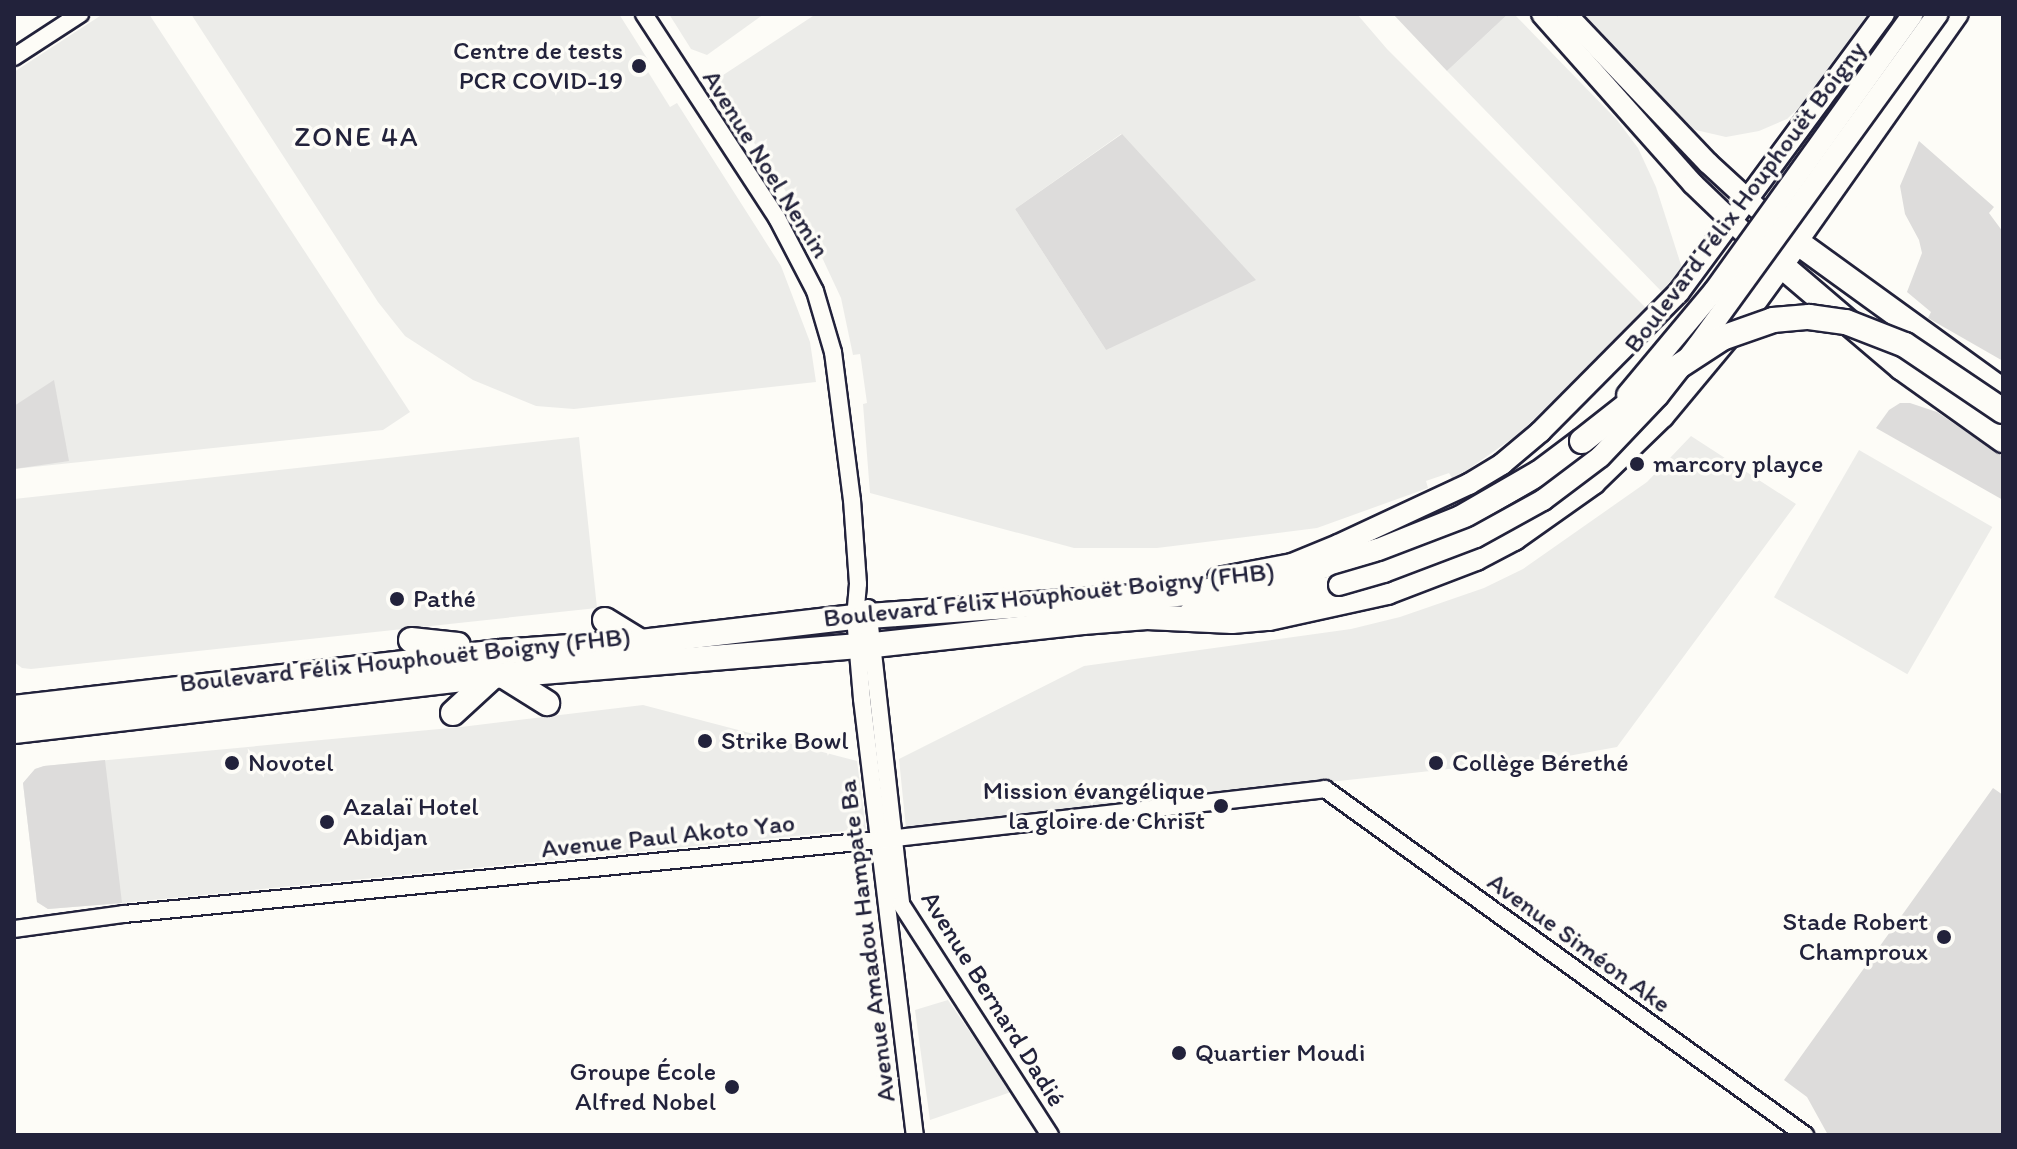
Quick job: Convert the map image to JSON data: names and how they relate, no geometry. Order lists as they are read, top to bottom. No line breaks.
{"streets":{"highway":["Boulevard Félix Houphouët Boigny (FHB)"],"main road":["Boulevard Félix Houphouët Boigny"],"street":["Avenue Noel Nemin","Avenue Paul Akoto Yao","Avenue Amadou Hampate Ba","Avenue Siméon Ake","Avenue Bernard Dadié"]},"crossings":[["Avenue Noel Nemin","Boulevard Félix Houphouët Boigny (FHB)"],["Avenue Noel Nemin","Avenue Amadou Hampate Ba"],["Boulevard Félix Houphouët Boigny","Boulevard Félix Houphouët Boigny (FHB)"],["Boulevard Félix Houphouët Boigny (FHB)","Avenue Amadou Hampate Ba"],["Avenue Paul Akoto Yao","Avenue Amadou Hampate Ba"],["Avenue Paul Akoto Yao","Avenue Siméon Ake"],["Avenue Amadou Hampate Ba","Avenue Bernard Dadié"]],"districts":["ZONE 4A"],"places":["Centre de tests PCR COVID-19","marcory playce","Pathé","Strike Bowl","Novotel","Collège Bérethé","Mission évangélique la gloire de Christ","Azalaï Hotel Abidjan","Stade Robert Champroux","Quartier Moudi","Groupe École Alfred Nobel"]}
